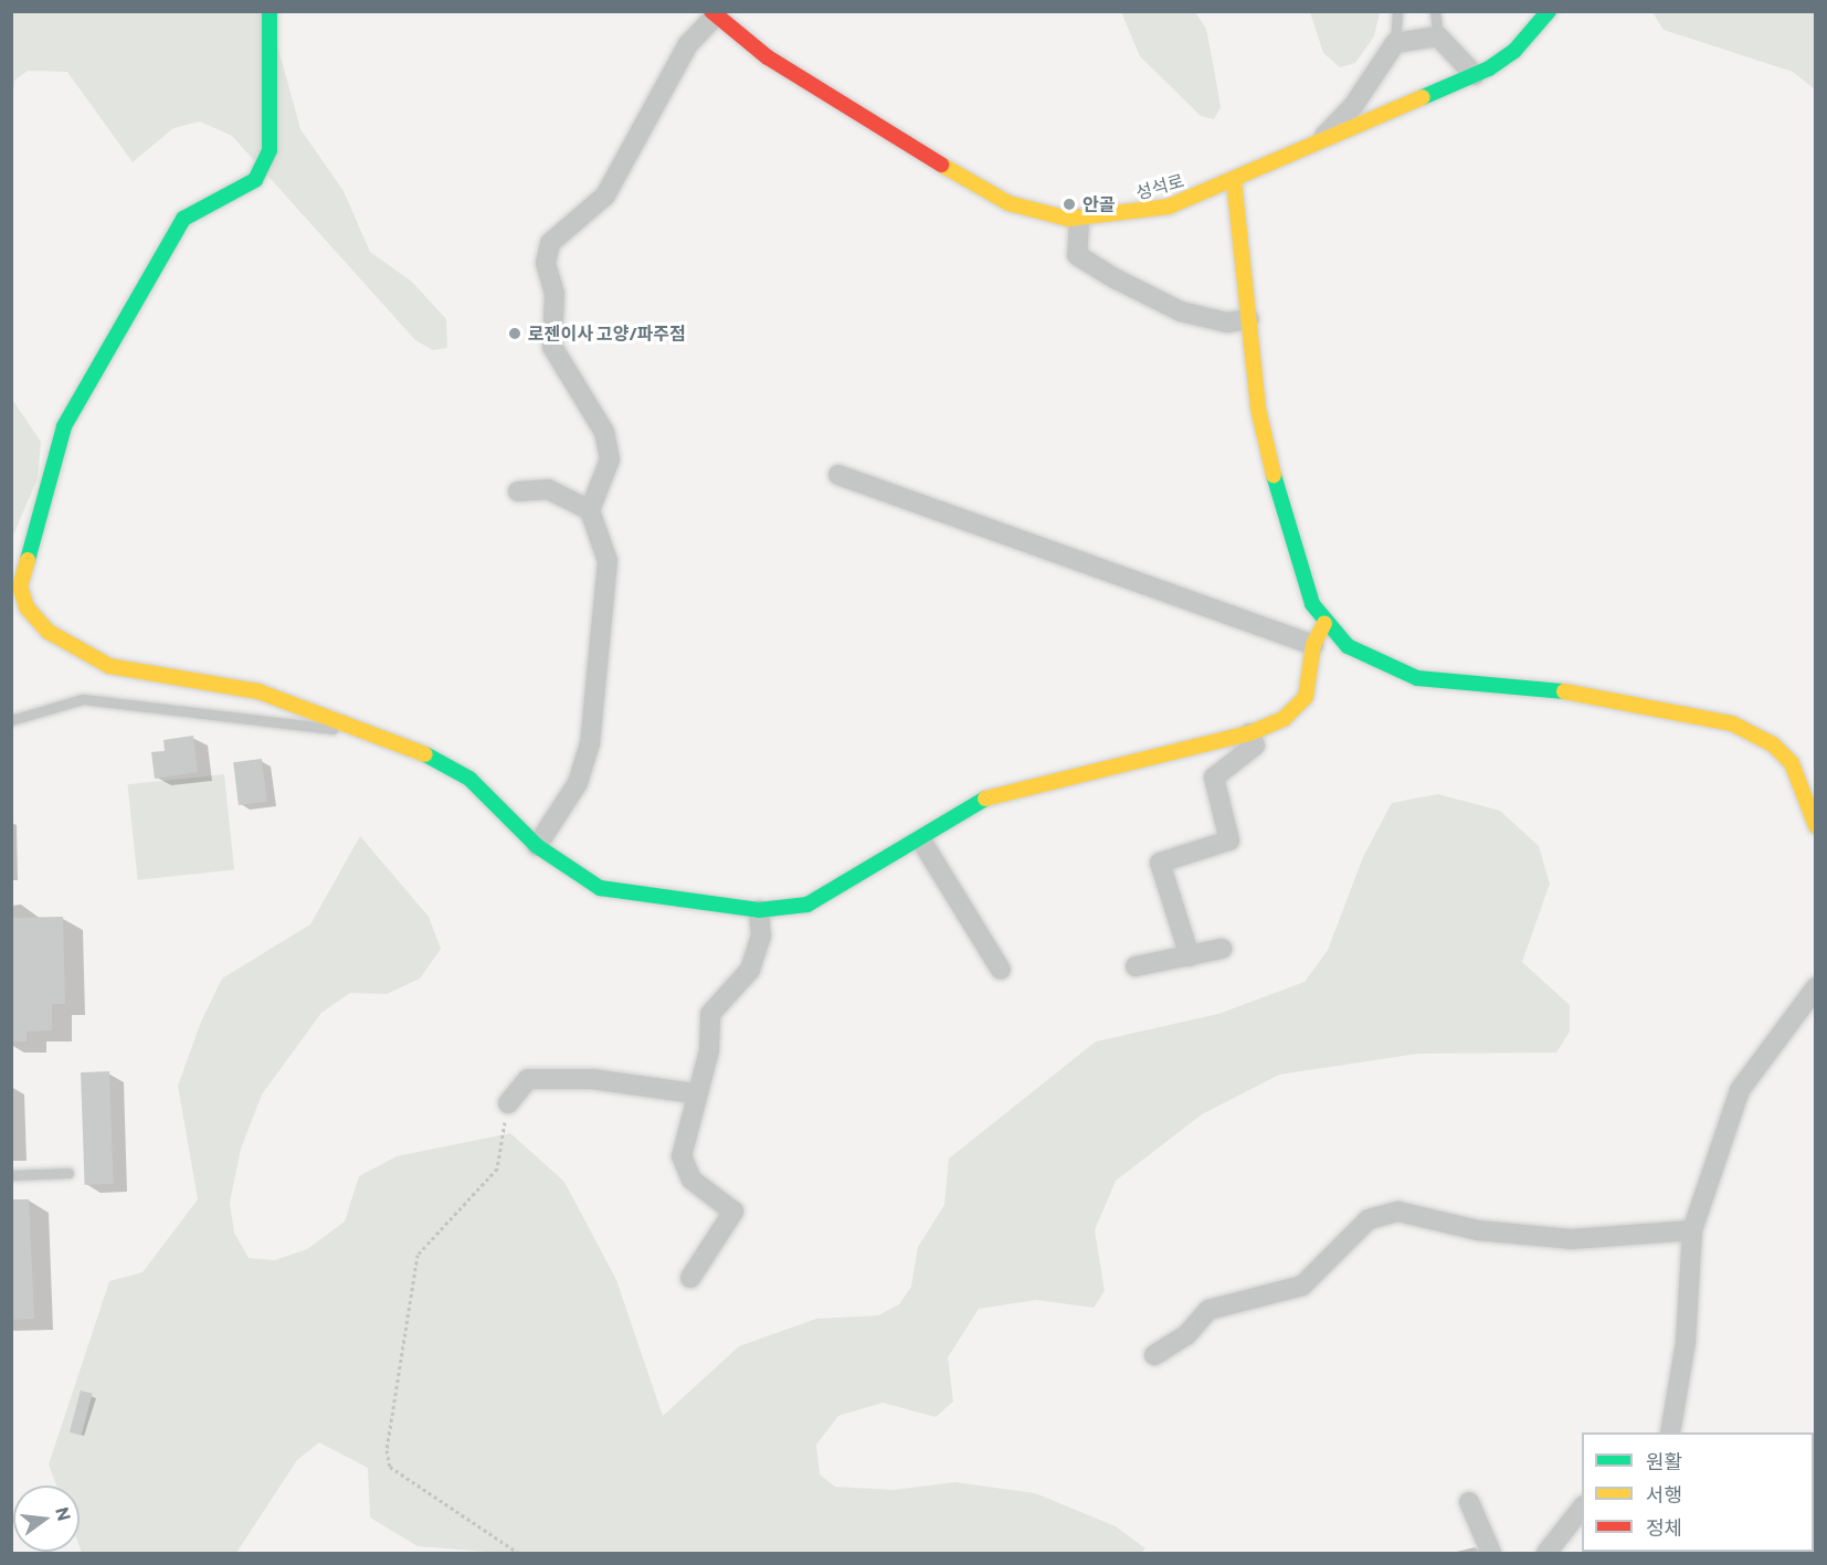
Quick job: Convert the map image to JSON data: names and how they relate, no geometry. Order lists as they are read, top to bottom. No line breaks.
{"streets":{"street":["성석로"]},"places":["안골","로젠이사 고양/파주점"],"legend":["원활","서행","정체"],"north":"right"}
